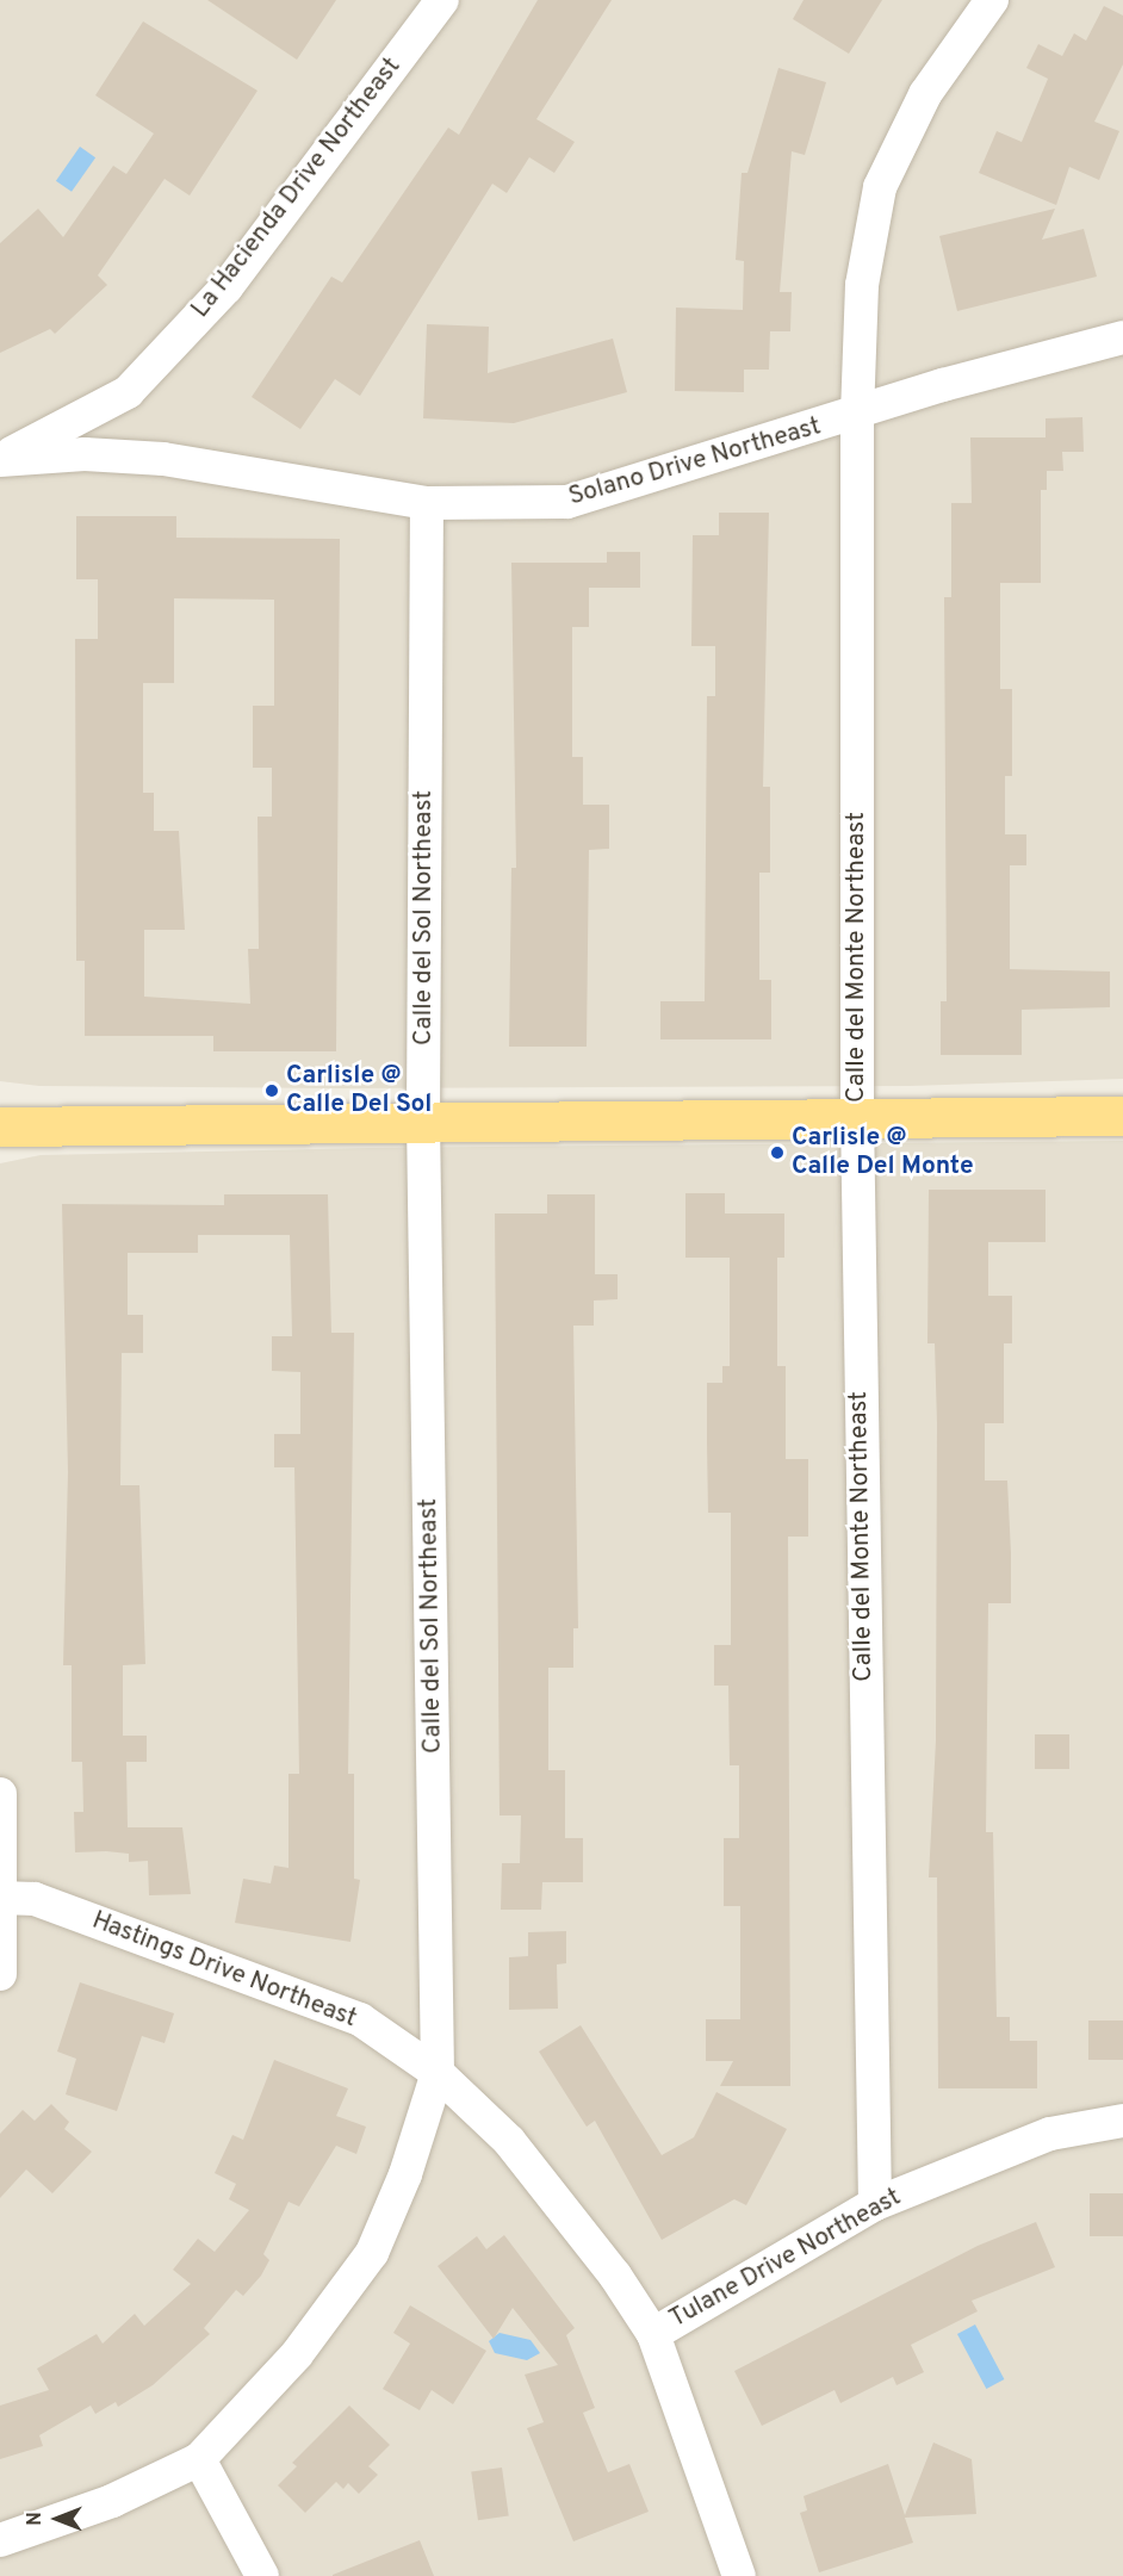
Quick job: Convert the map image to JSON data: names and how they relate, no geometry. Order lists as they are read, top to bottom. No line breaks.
{"streets":{"street":["La Hacienda Drive Northeast","Solano Drive Northeast","Calle del Sol Northeast","Calle del Monte Northeast","Hastings Drive Northeast","Tulane Drive Northeast"]},"crossings":[["La Hacienda Drive Northeast","Solano Drive Northeast"],["Solano Drive Northeast","Calle del Sol Northeast"],["Solano Drive Northeast","Calle del Monte Northeast"],["Calle del Sol Northeast","Hastings Drive Northeast"],["Calle del Monte Northeast","Tulane Drive Northeast"],["Hastings Drive Northeast","Tulane Drive Northeast"]],"places":["Carlisle @ Calle Del Sol","Carlisle @ Calle Del Monte"],"north":"left"}
